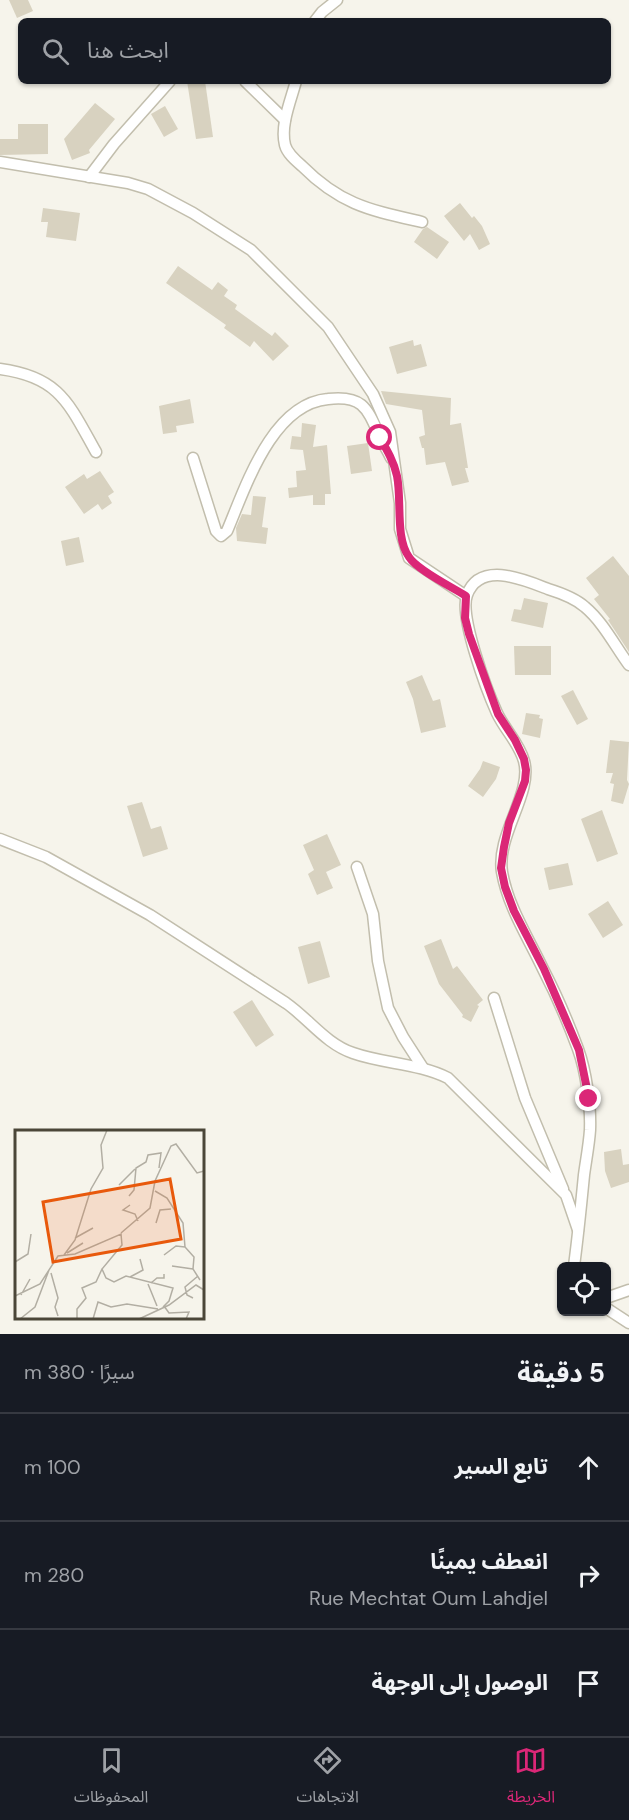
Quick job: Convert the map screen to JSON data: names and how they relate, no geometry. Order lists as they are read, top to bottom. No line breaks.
{"page":{"search":"ابحث هنا","heading":["5 دقيقة","سيرًا · 380 m"],"list":[["تابع السير","100 m"],["انعطف يمينًا","Rue Mechtat Oum Lahdjel","280 m"],"الوصول إلى الوجهة"],"nav":["الخريطة","الاتجاهات","المحفوظات"]}}
